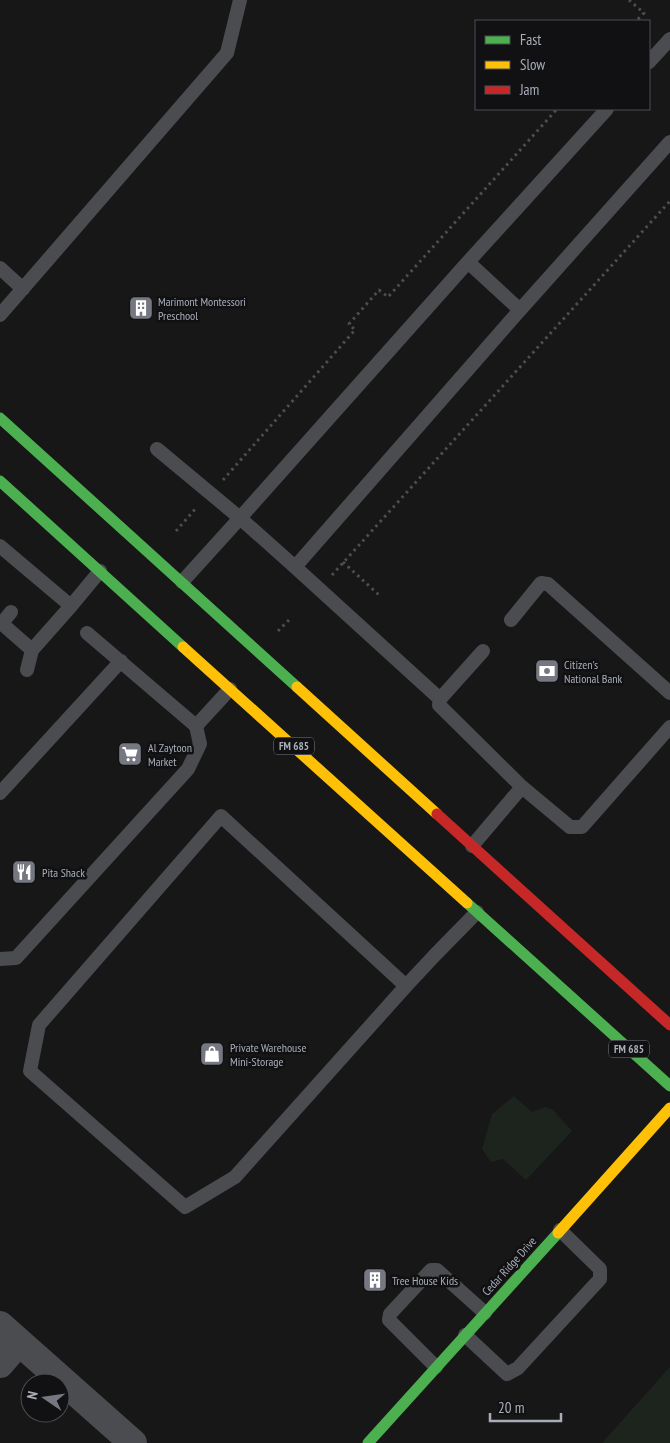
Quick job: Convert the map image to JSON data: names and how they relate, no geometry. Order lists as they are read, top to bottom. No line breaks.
{"streets":{"main road":["FM 685","Cedar Ridge Drive"]},"places":{"building":["Marimont Montessori Preschool","Tree House Kids"],"bank":["Citizen's National Bank"],"supermarket":["Al Zaytoon Market"],"restaurant":["Pita Shack"],"shop":["Private Warehouse Mini-Storage"]},"legend":["Fast","Slow","Jam"],"scale_bar":"20 m","north":"left"}
